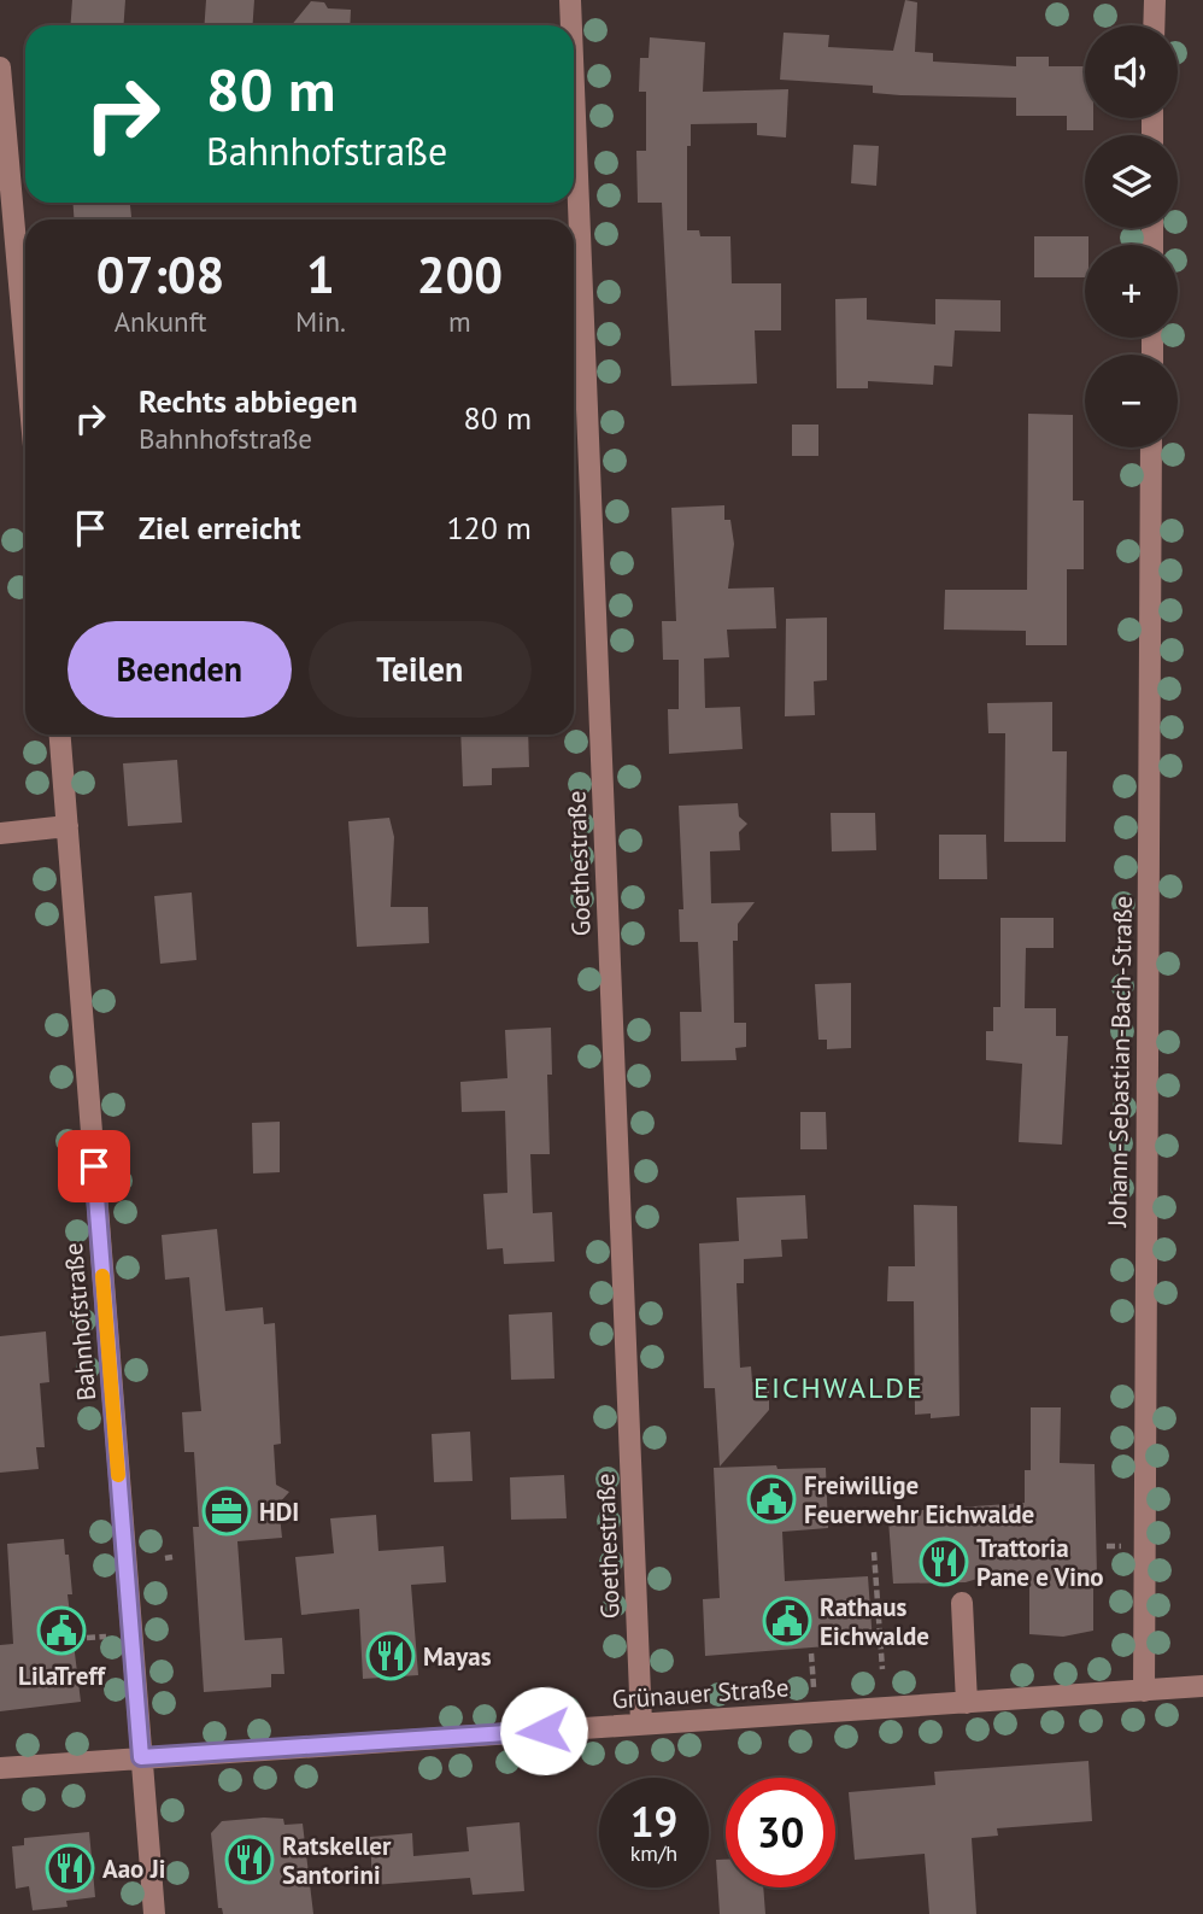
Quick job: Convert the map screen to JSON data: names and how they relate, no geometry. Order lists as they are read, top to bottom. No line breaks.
{"streets":{"street":["Goethestraße","Johann-Sebastian-Bach-Straße","Bahnhofstraße","Grünauer Straße"]},"crossings":[["Goethestraße","Grünauer Straße"],["Johann-Sebastian-Bach-Straße","Grünauer Straße"],["Bahnhofstraße","Grünauer Straße"]],"districts":["EICHWALDE"],"places":{"public building":["Freiwillige Feuerwehr Eichwalde","Rathaus Eichwalde","LilaTreff"],"office":["HDI"],"restaurant":["Trattoria Pane e Vino","Mayas","Ratskeller Santorini","Aao Ji"]},"page":{"map_buttons":["+","−"],"turn":["80 m","Bahnhofstraße"],"eta":["07:08","Ankunft","1","Min.","200","m"],"list":[{"name":"Rechts abbiegen","note":"Bahnhofstraße","value":"80 m"},{"name":"Ziel erreicht","value":"120 m"}],"buttons":["Beenden","Teilen"],"speed":"19 km/h","limit":"30"}}
